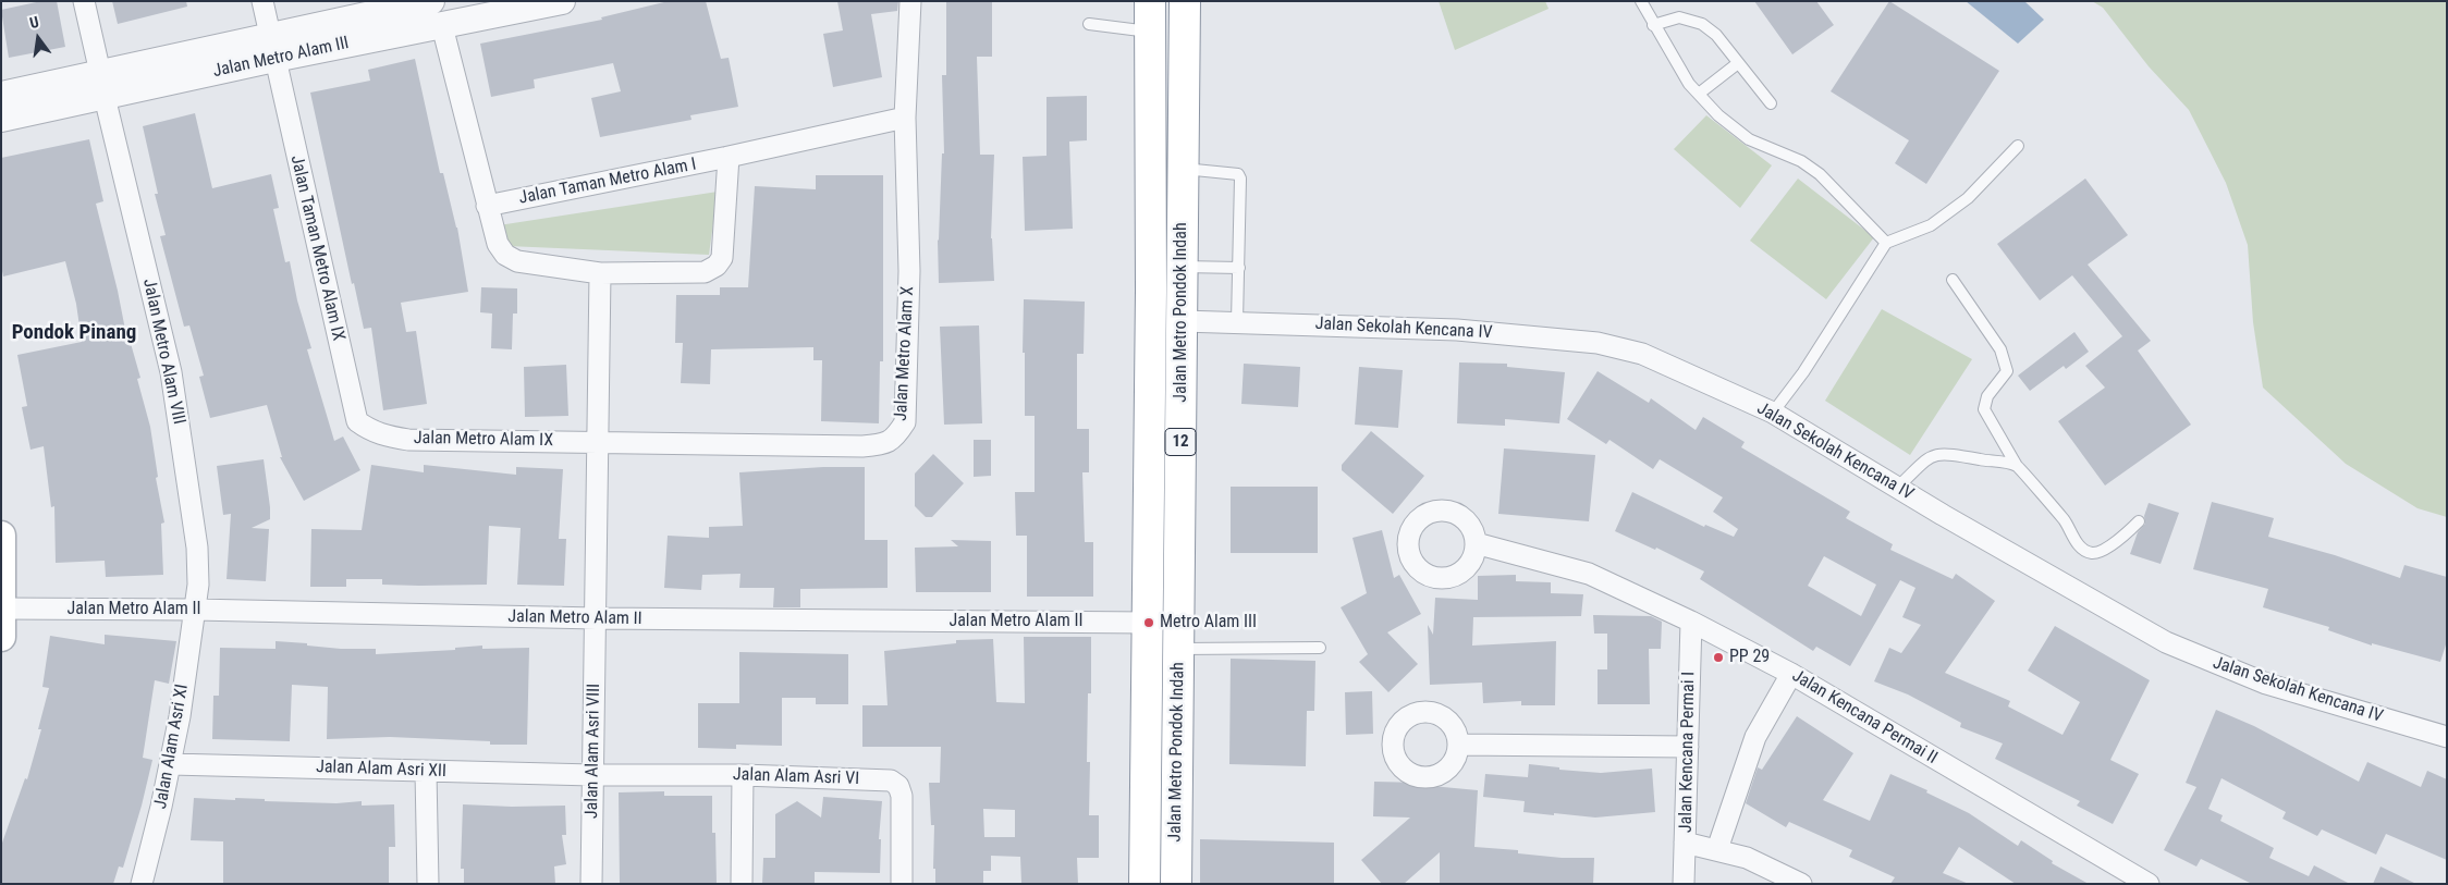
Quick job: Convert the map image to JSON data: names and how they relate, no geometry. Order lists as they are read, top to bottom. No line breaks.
{"streets":{"highway":["Jalan Metro Pondok Indah","12"],"street":["Jalan Metro Alam III","Jalan Taman Metro Alam I","Jalan Taman Metro Alam IX","Jalan Sekolah Kencana IV","Jalan Metro Alam VIII","Jalan Metro Alam X","Jalan Metro Alam IX","Jalan Metro Alam II","Jalan Kencana Permai II","Jalan Alam Asri XI","Jalan Alam Asri VIII","Jalan Kencana Permai I","Jalan Alam Asri XII","Jalan Alam Asri VI"]},"crossings":[["Jalan Metro Alam III","Jalan Taman Metro Alam IX"],["Jalan Metro Alam III","Jalan Metro Alam VIII"],["Jalan Taman Metro Alam I","Jalan Metro Alam X"],["Jalan Taman Metro Alam IX","Jalan Metro Alam IX"],["Jalan Metro Pondok Indah","Jalan Sekolah Kencana IV"],["Jalan Metro Pondok Indah","Jalan Metro Alam II"],["Jalan Metro Alam VIII","Jalan Metro Alam II"],["Jalan Metro Alam VIII","Jalan Alam Asri XI"],["Jalan Metro Alam X","Jalan Metro Alam IX"],["Jalan Metro Alam II","Jalan Alam Asri XI"],["Jalan Metro Alam II","Jalan Alam Asri VIII"],["Jalan Kencana Permai II","Jalan Kencana Permai I"],["Jalan Alam Asri XI","Jalan Alam Asri XII"],["Jalan Alam Asri VIII","Jalan Alam Asri XII"],["Jalan Alam Asri VIII","Jalan Alam Asri VI"],["Jalan Alam Asri XII","Jalan Alam Asri VI"]],"districts":["Pondok Pinang"],"places":["Metro Alam III","PP 29"],"north":"top"}
